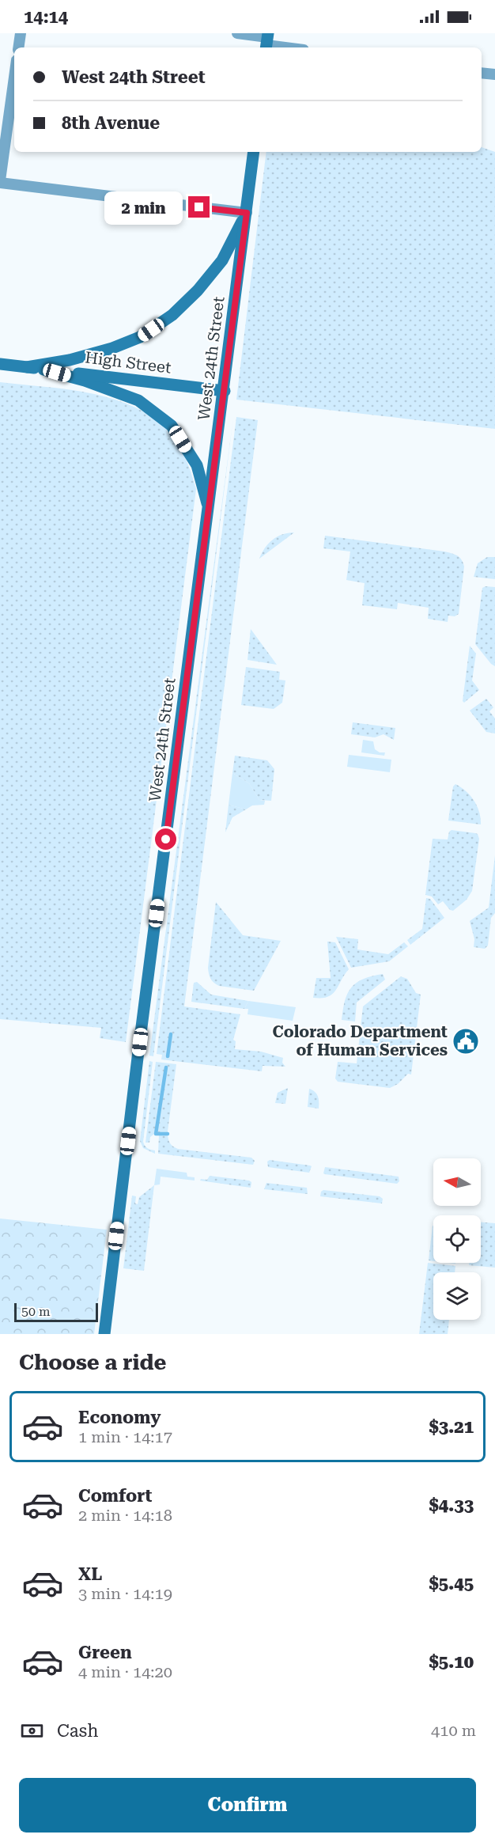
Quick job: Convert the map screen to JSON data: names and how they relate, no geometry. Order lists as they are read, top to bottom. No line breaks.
{"streets":{"street":["West 24th Street","High Street"]},"crossings":[["West 24th Street","High Street"]],"places":{"public building":["Colorado Department of Human Services"]},"scale_bar":"50 m","north":"left","page":{"status":"14:14","banner":["West 24th Street","8th Avenue"],"bubble":"2 min","scale":"50 m","heading":"Choose a ride","list":[{"name":"Economy","note":"1 min · 14:17","value":"$3.21"},{"name":"Comfort","note":"2 min · 14:18","value":"$4.33"},{"name":"XL","note":"3 min · 14:19","value":"$5.45"},{"name":"Green","note":"4 min · 14:20","value":"$5.10"}],"pay":["Cash","410 m"],"buttons":"Confirm"}}
